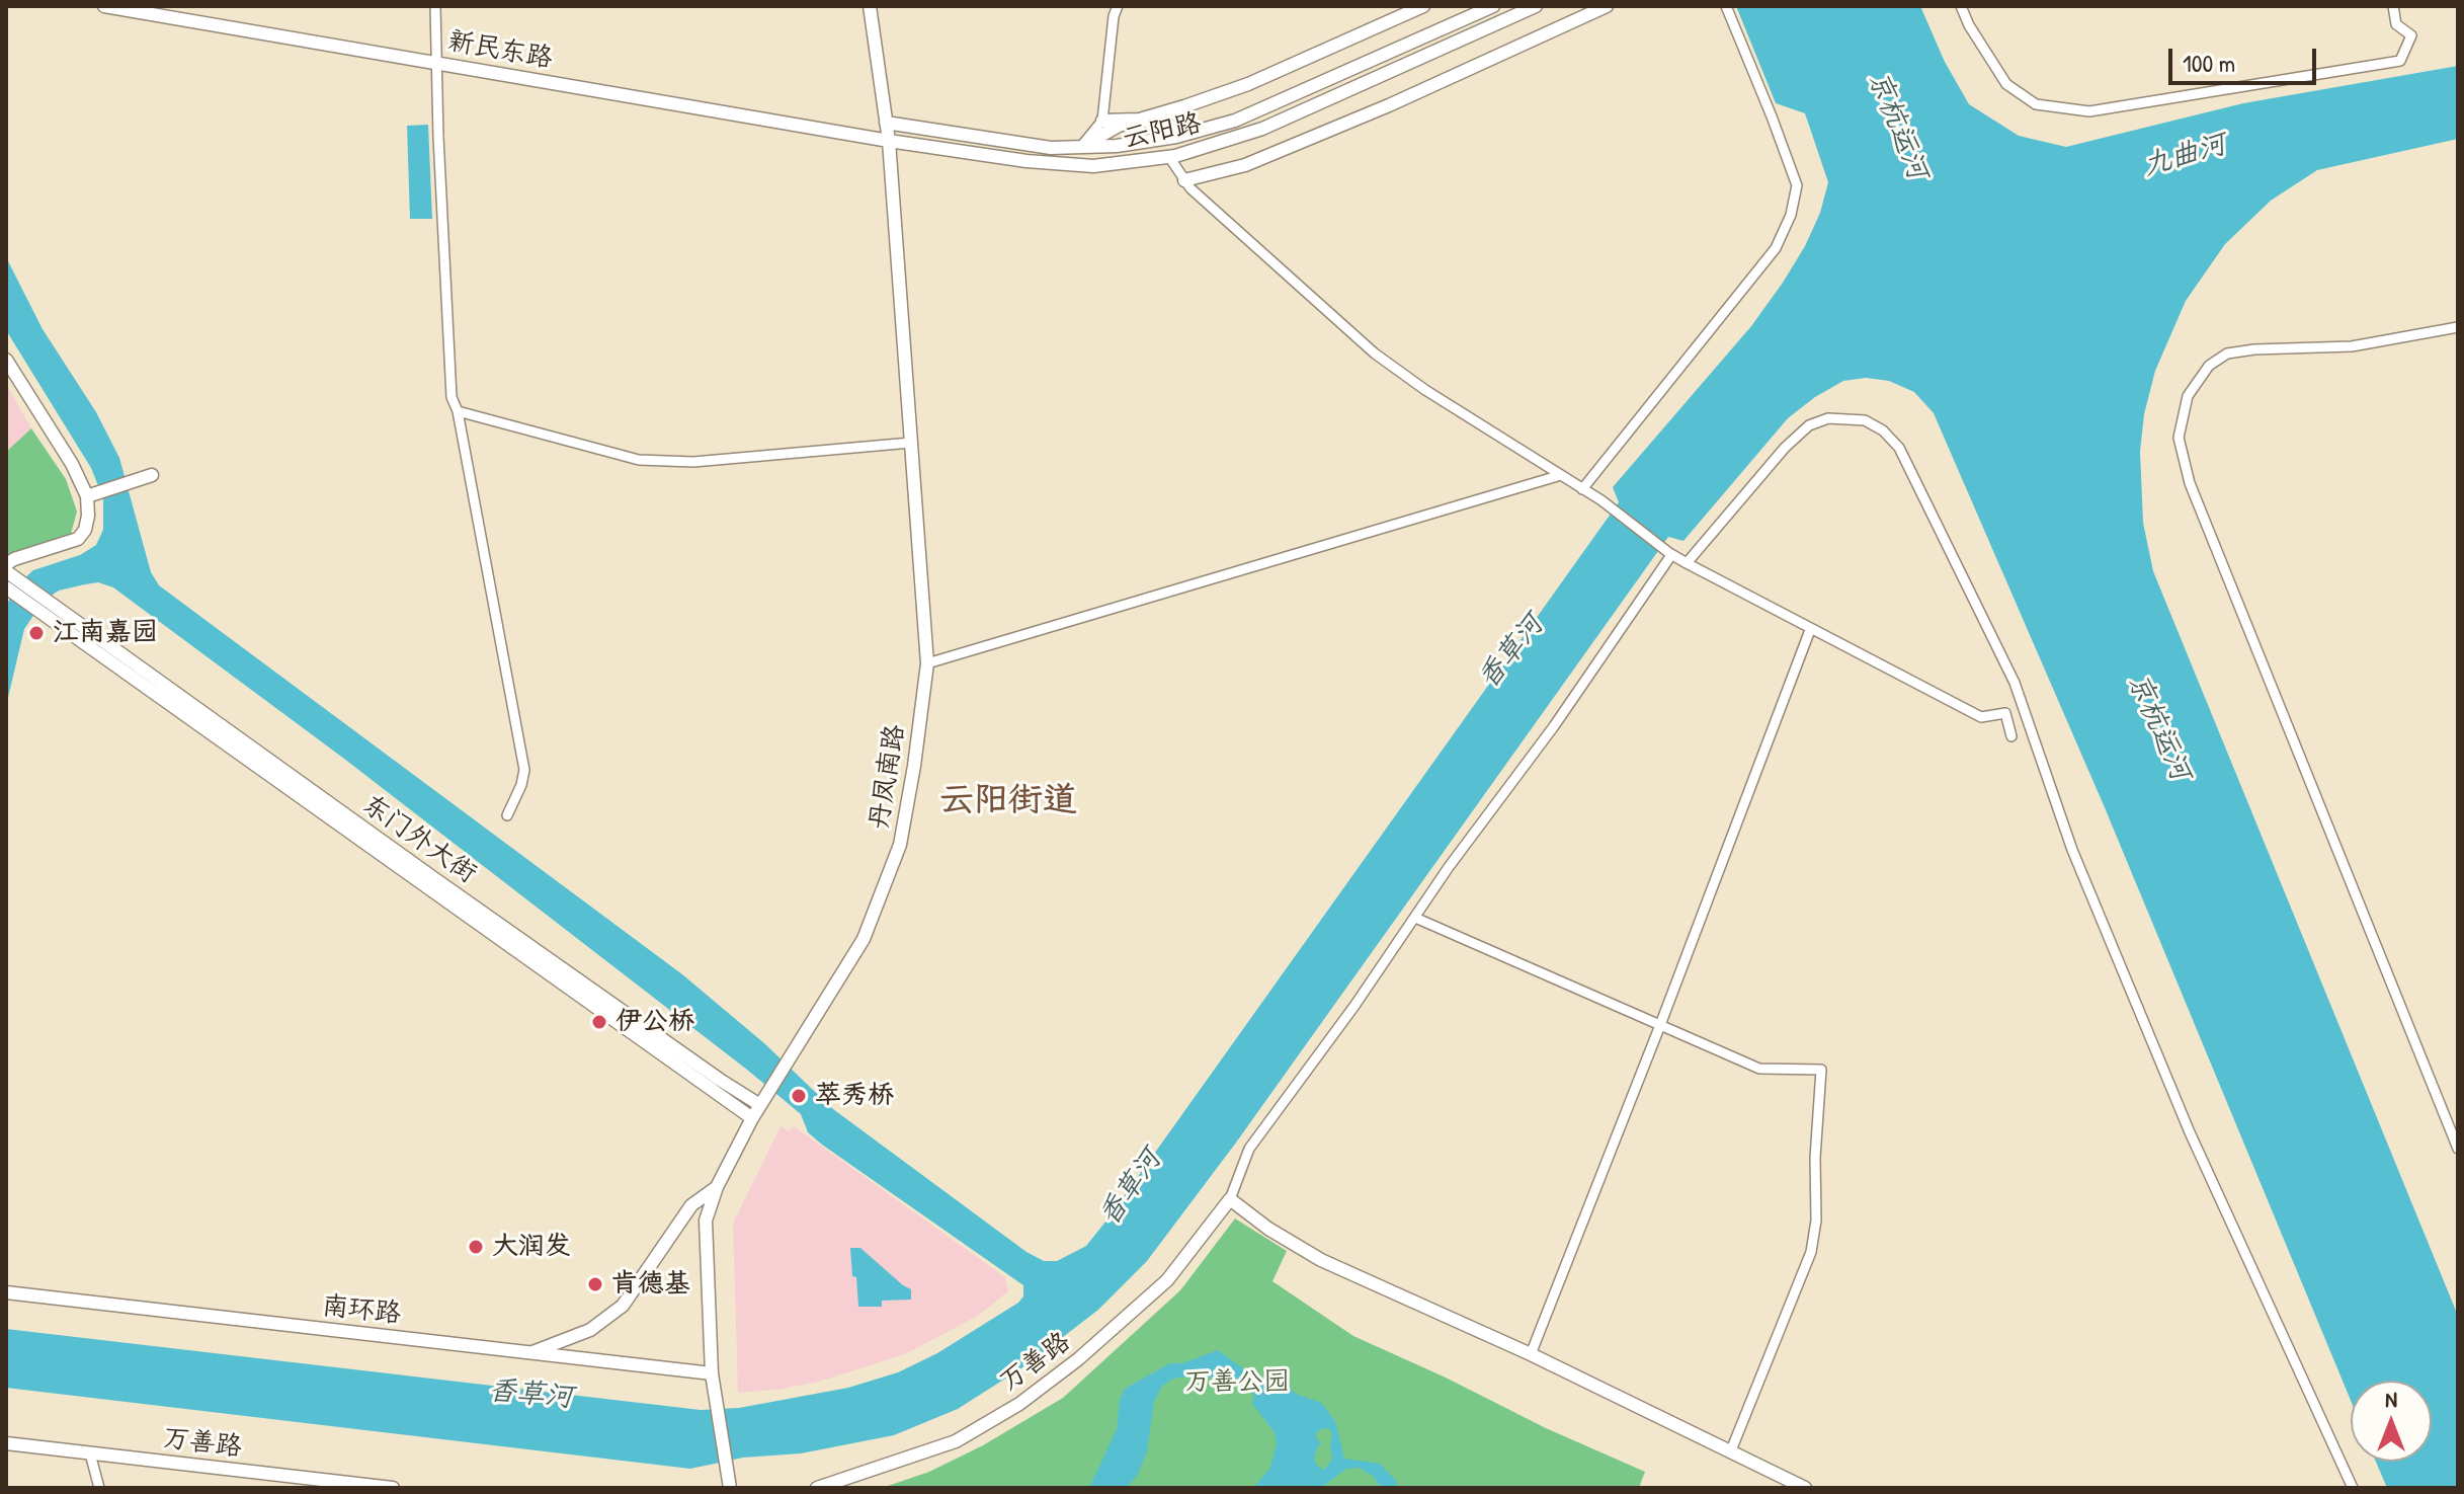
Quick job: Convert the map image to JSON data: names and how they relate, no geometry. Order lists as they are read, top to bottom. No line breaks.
{"streets":{"street":["新民东路","云阳路","丹凤南路","东门外大街","南环路","万善路"]},"crossings":[["新民东路","云阳路"],["新民东路","丹凤南路"],["云阳路","丹凤南路"],["丹凤南路","东门外大街"],["丹凤南路","南环路"]],"districts":["云阳街道"],"water":["京杭运河","九曲河","香草河"],"parks":["万善公园"],"places":["江南嘉园","伊公桥","萃秀桥","大润发","肯德基"],"scale_bar":"100 m","north":"top"}
